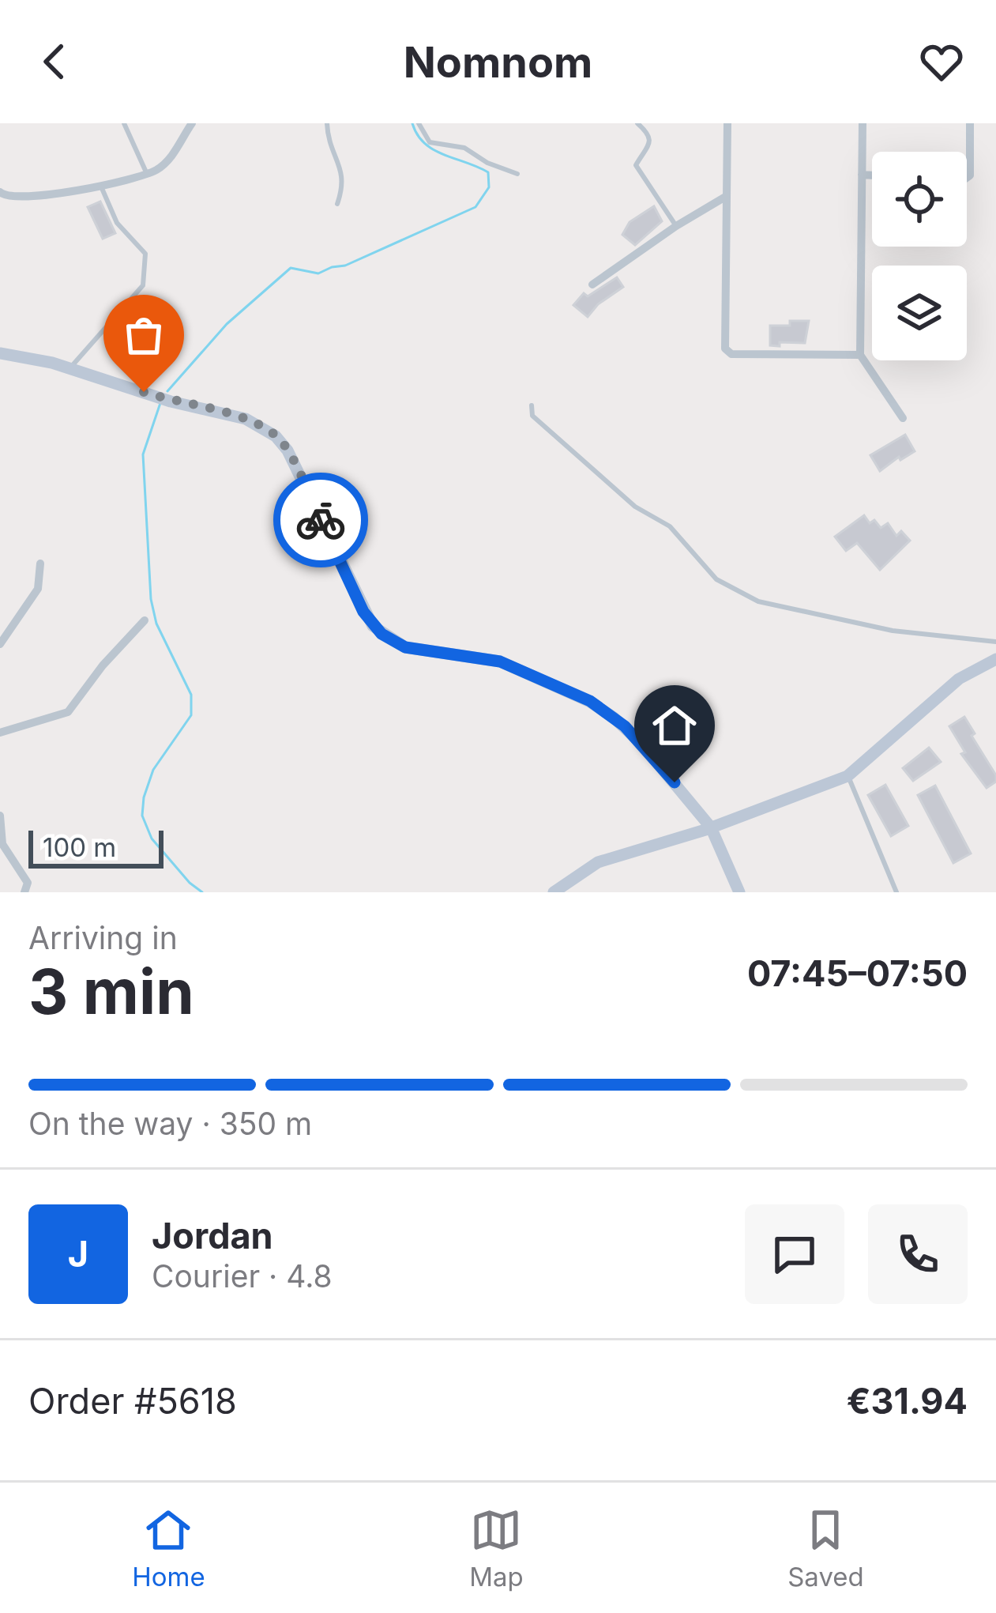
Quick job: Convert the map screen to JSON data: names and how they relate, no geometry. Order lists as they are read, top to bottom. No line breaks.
{"scale_bar":"100 m","page":{"header":"Nomnom","scale":"100 m","heading":["3 min","Arriving in","07:45–07:50"],"panel":["Jordan","Courier · 4.8","Order #5618","€31.94"],"bar":"On the way · 350 m","round":"J","tabs":["Home","Map","Saved"]}}
